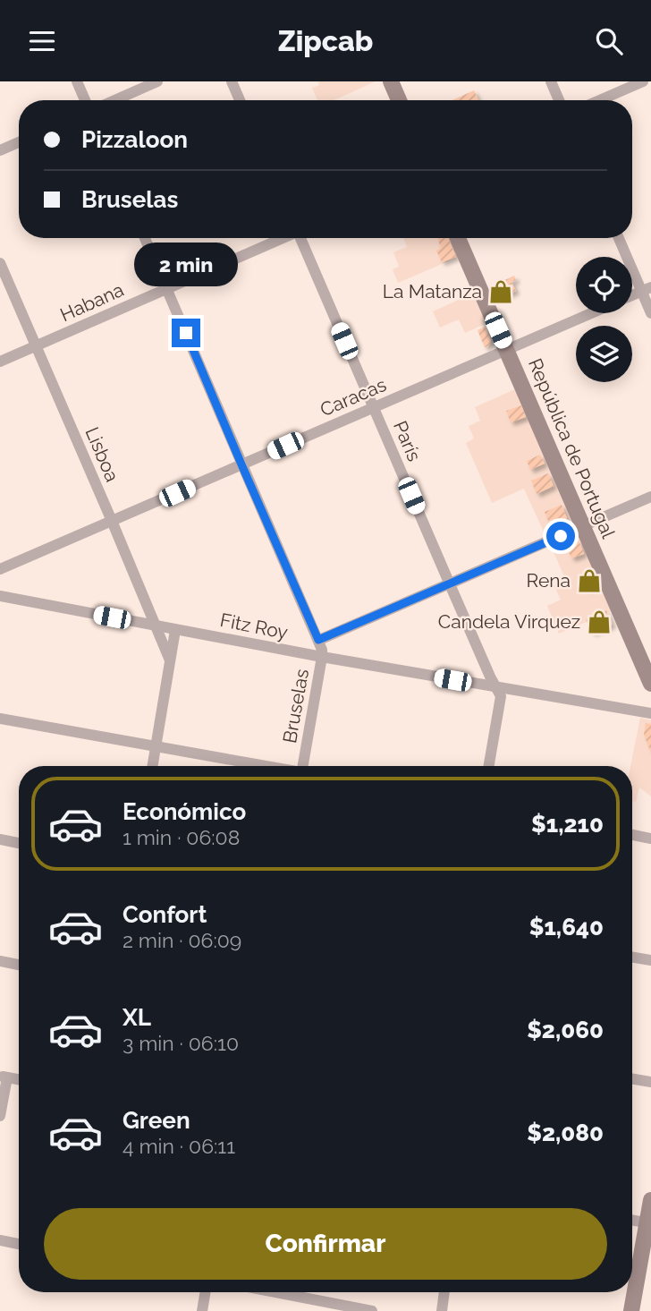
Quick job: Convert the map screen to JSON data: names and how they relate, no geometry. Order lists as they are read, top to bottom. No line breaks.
{"streets":{"main road":["República de Portugal"],"street":["Habana","Caracas","París","Lisboa","Fitz Roy","Bruselas"]},"crossings":[["Habana","Lisboa"],["Habana","Bruselas"],["Caracas","París"],["Caracas","República de Portugal"],["Caracas","Lisboa"],["Caracas","Bruselas"],["París","Fitz Roy"],["Lisboa","Fitz Roy"],["Fitz Roy","Bruselas"]],"places":{"shop":["La Matanza","Rena","Candela Virquez"]},"page":{"header":"Zipcab","banner":["Pizzaloon","Bruselas"],"bubble":"2 min","list":[{"name":"Económico","note":"1 min · 06:08","value":"$1,210"},{"name":"Confort","note":"2 min · 06:09","value":"$1,640"},{"name":"XL","note":"3 min · 06:10","value":"$2,060"},{"name":"Green","note":"4 min · 06:11","value":"$2,080"}],"buttons":"Confirmar"}}
